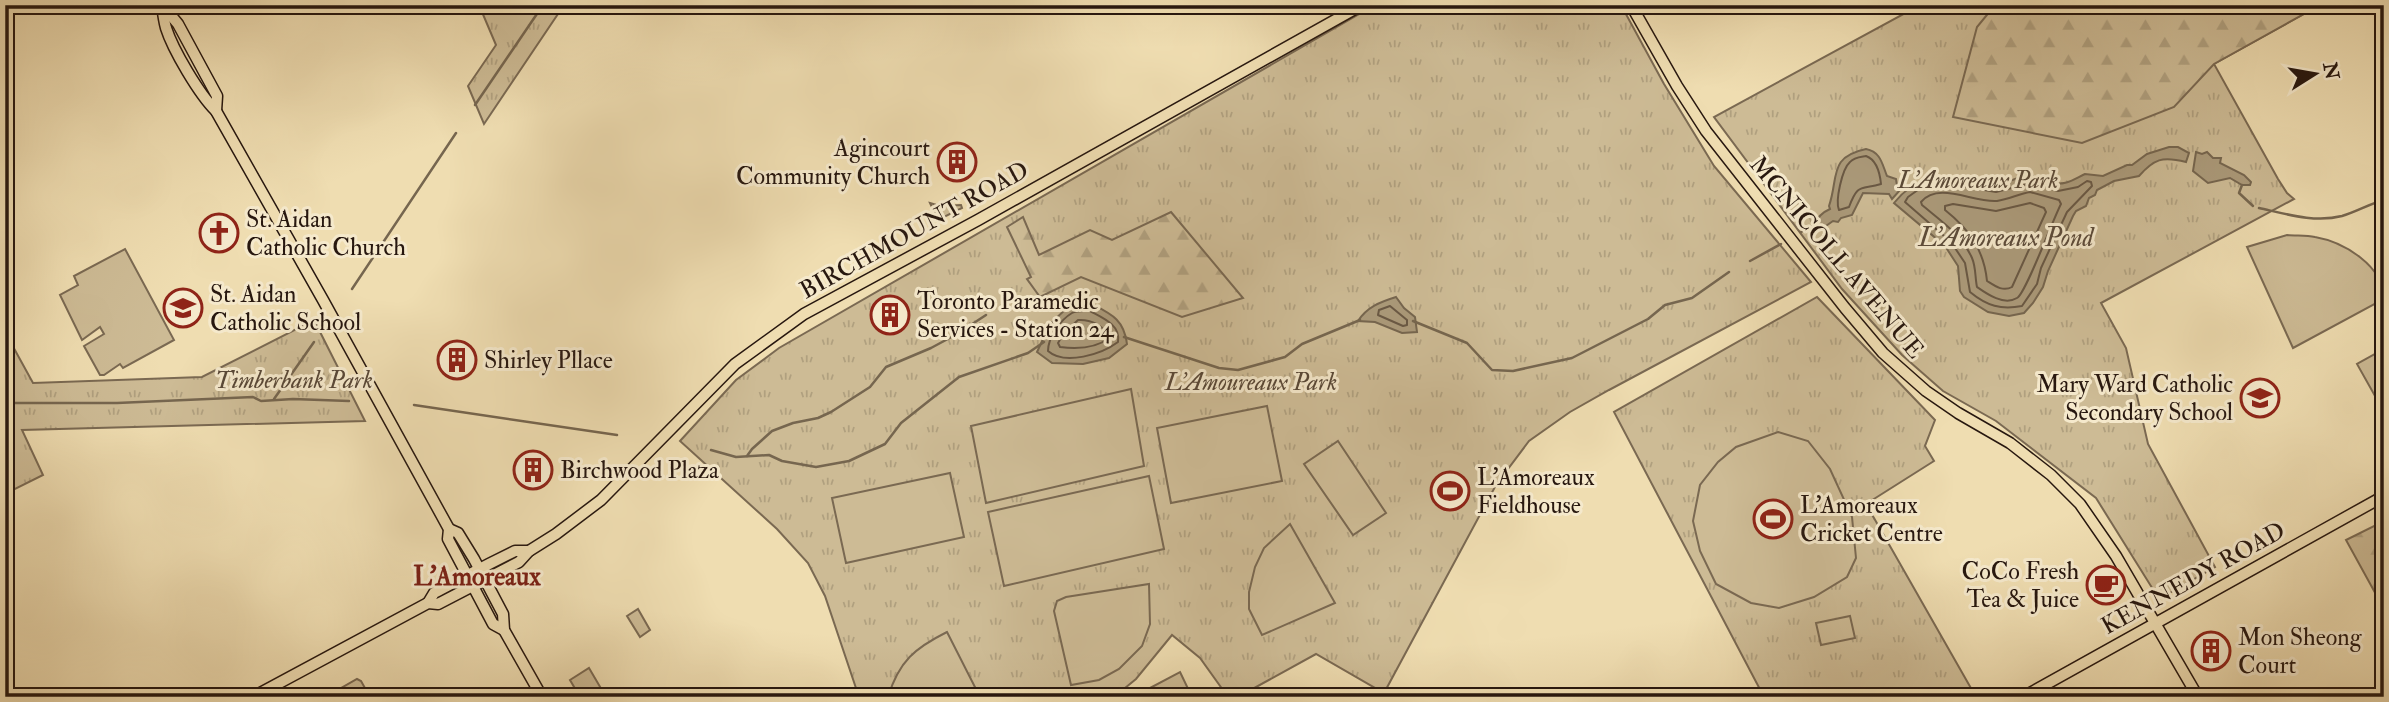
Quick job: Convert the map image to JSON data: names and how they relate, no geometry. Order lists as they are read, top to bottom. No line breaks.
{"streets":{"main road":["BIRCHMOUNT ROAD","MCNICOLL AVENUE","KENNEDY ROAD"]},"crossings":[["MCNICOLL AVENUE","KENNEDY ROAD"]],"districts":["L'Amoreaux"],"water":["L'Amoreaux Pond"],"parks":["L'Amoreaux Park","Timberbank Park","L'Amoureaux Park"],"places":{"building":["Agincourt Community Church","Toronto Paramedic Services - Station 24","Shirley Pllace","Birchwood Plaza","Mon Sheong Court"],"church":["St. Aidan Catholic Church"],"school or university":["St. Aidan Catholic School","Mary Ward Catholic Secondary School"],"sports":["L'Amoreaux Fieldhouse","L'Amoreaux Cricket Centre"],"cafe":["CoCo Fresh Tea & Juice"]},"north":"right"}
